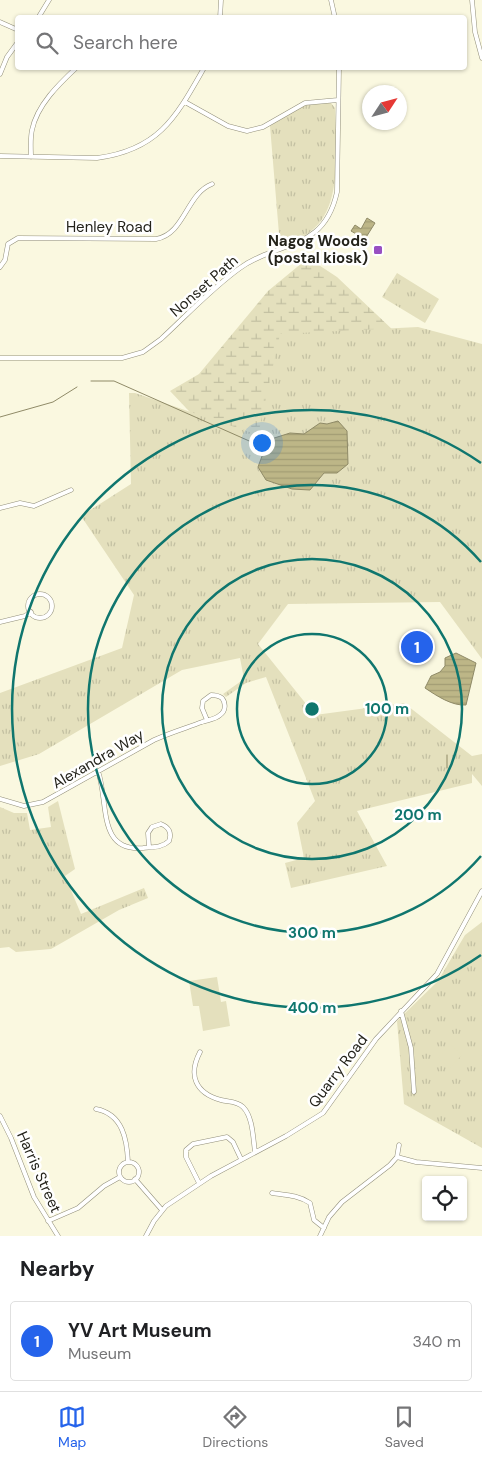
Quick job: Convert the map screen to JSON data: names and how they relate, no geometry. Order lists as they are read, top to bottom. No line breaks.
{"streets":{"street":["Henley Road","Nonset Path","Alexandra Way","Quarry Road","Harris Street"]},"places":{"transit":["Nagog Woods (postal kiosk)"]},"north":"top right","page":{"search":"Search here","pins":"1","heading":"Nearby","list":[{"mark":"1","name":"YV Art Museum","note":"Museum","value":"340 m"}],"nav":["Map","Directions","Saved"]},"rings":["100 m","200 m","300 m","400 m"]}
